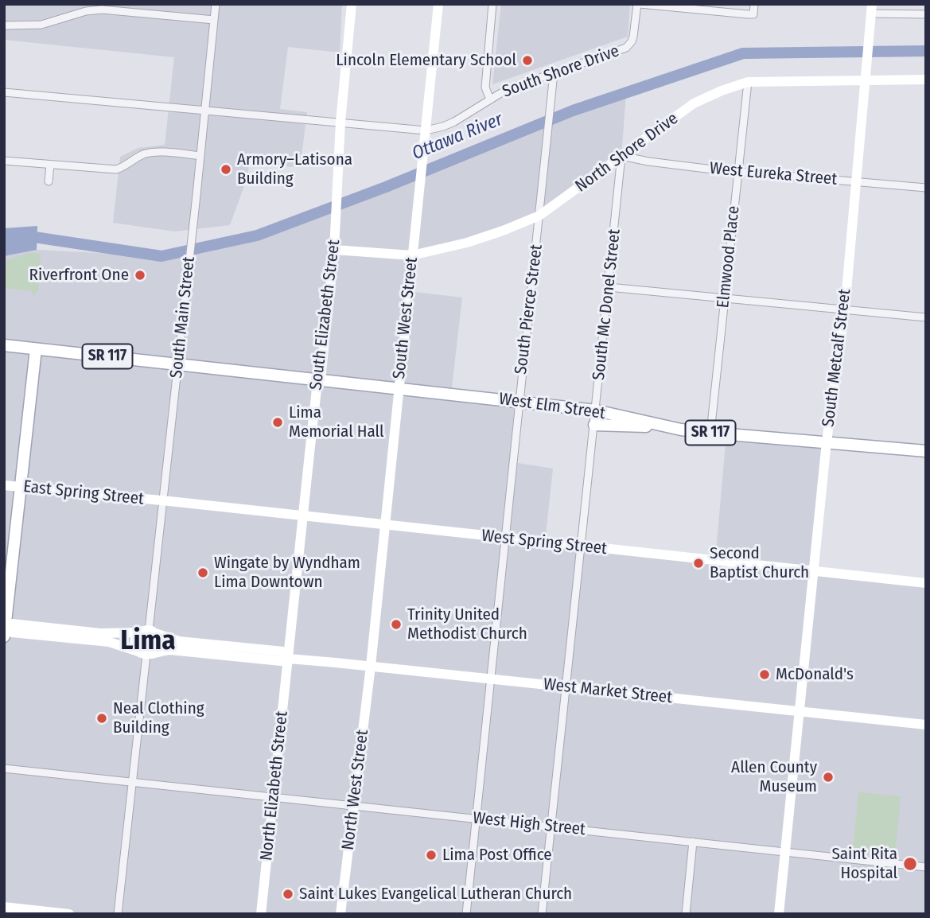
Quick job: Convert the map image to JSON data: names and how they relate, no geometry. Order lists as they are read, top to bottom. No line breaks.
{"streets":{"main road":["SR 117","West Elm Street"],"street":["South Shore Drive","North Shore Drive","West Eureka Street","Elmwood Place","South Mc Donel Street","South Pierce Street","South Elizabeth Street","South Main Street","South West Street","South Metcalf Street","East Spring Street","West Spring Street","West Market Street","North Elizabeth Street","North West Street","West High Street"]},"crossings":[["South Shore Drive","South Pierce Street"],["South Shore Drive","South West Street"],["North Shore Drive","West Eureka Street"],["North Shore Drive","Elmwood Place"],["North Shore Drive","South Mc Donel Street"],["North Shore Drive","South Pierce Street"],["North Shore Drive","South Elizabeth Street"],["North Shore Drive","South West Street"],["North Shore Drive","South Metcalf Street"],["West Eureka Street","Elmwood Place"],["West Eureka Street","South Mc Donel Street"],["West Eureka Street","South Metcalf Street"],["Elmwood Place","West Elm Street"],["South Mc Donel Street","West Elm Street"],["South Mc Donel Street","West Spring Street"],["South Mc Donel Street","West Market Street"],["South Mc Donel Street","West High Street"],["South Pierce Street","West Elm Street"],["South Pierce Street","West Spring Street"],["South Pierce Street","West Market Street"],["South Pierce Street","West High Street"],["South Elizabeth Street","West Elm Street"],["South Elizabeth Street","West Spring Street"],["South Elizabeth Street","West Market Street"],["South Elizabeth Street","North Elizabeth Street"],["South Main Street","SR 117"],["South Main Street","West Elm Street"],["South Main Street","East Spring Street"],["South Main Street","West Spring Street"],["South Main Street","West Market Street"],["South West Street","West Elm Street"],["South West Street","West Spring Street"],["South West Street","West Market Street"],["South West Street","North West Street"],["SR 117","West Elm Street"],["South Metcalf Street","West Elm Street"],["South Metcalf Street","West Spring Street"],["South Metcalf Street","West Market Street"],["South Metcalf Street","West High Street"],["East Spring Street","West Spring Street"],["West Market Street","North Elizabeth Street"],["West Market Street","North West Street"],["North Elizabeth Street","West High Street"],["North West Street","West High Street"]],"districts":["Lima"],"water":["Ottawa River"],"places":["Lincoln Elementary School","Armory–Latisona Building","Riverfront One","Lima Memorial Hall","Second Baptist Church","Wingate by Wyndham Lima Downtown","Trinity United Methodist Church","McDonald's","Neal Clothing Building","Allen County Museum","Lima Post Office","Saint Rita Hospital","Saint Lukes Evangelical Lutheran Church"]}
